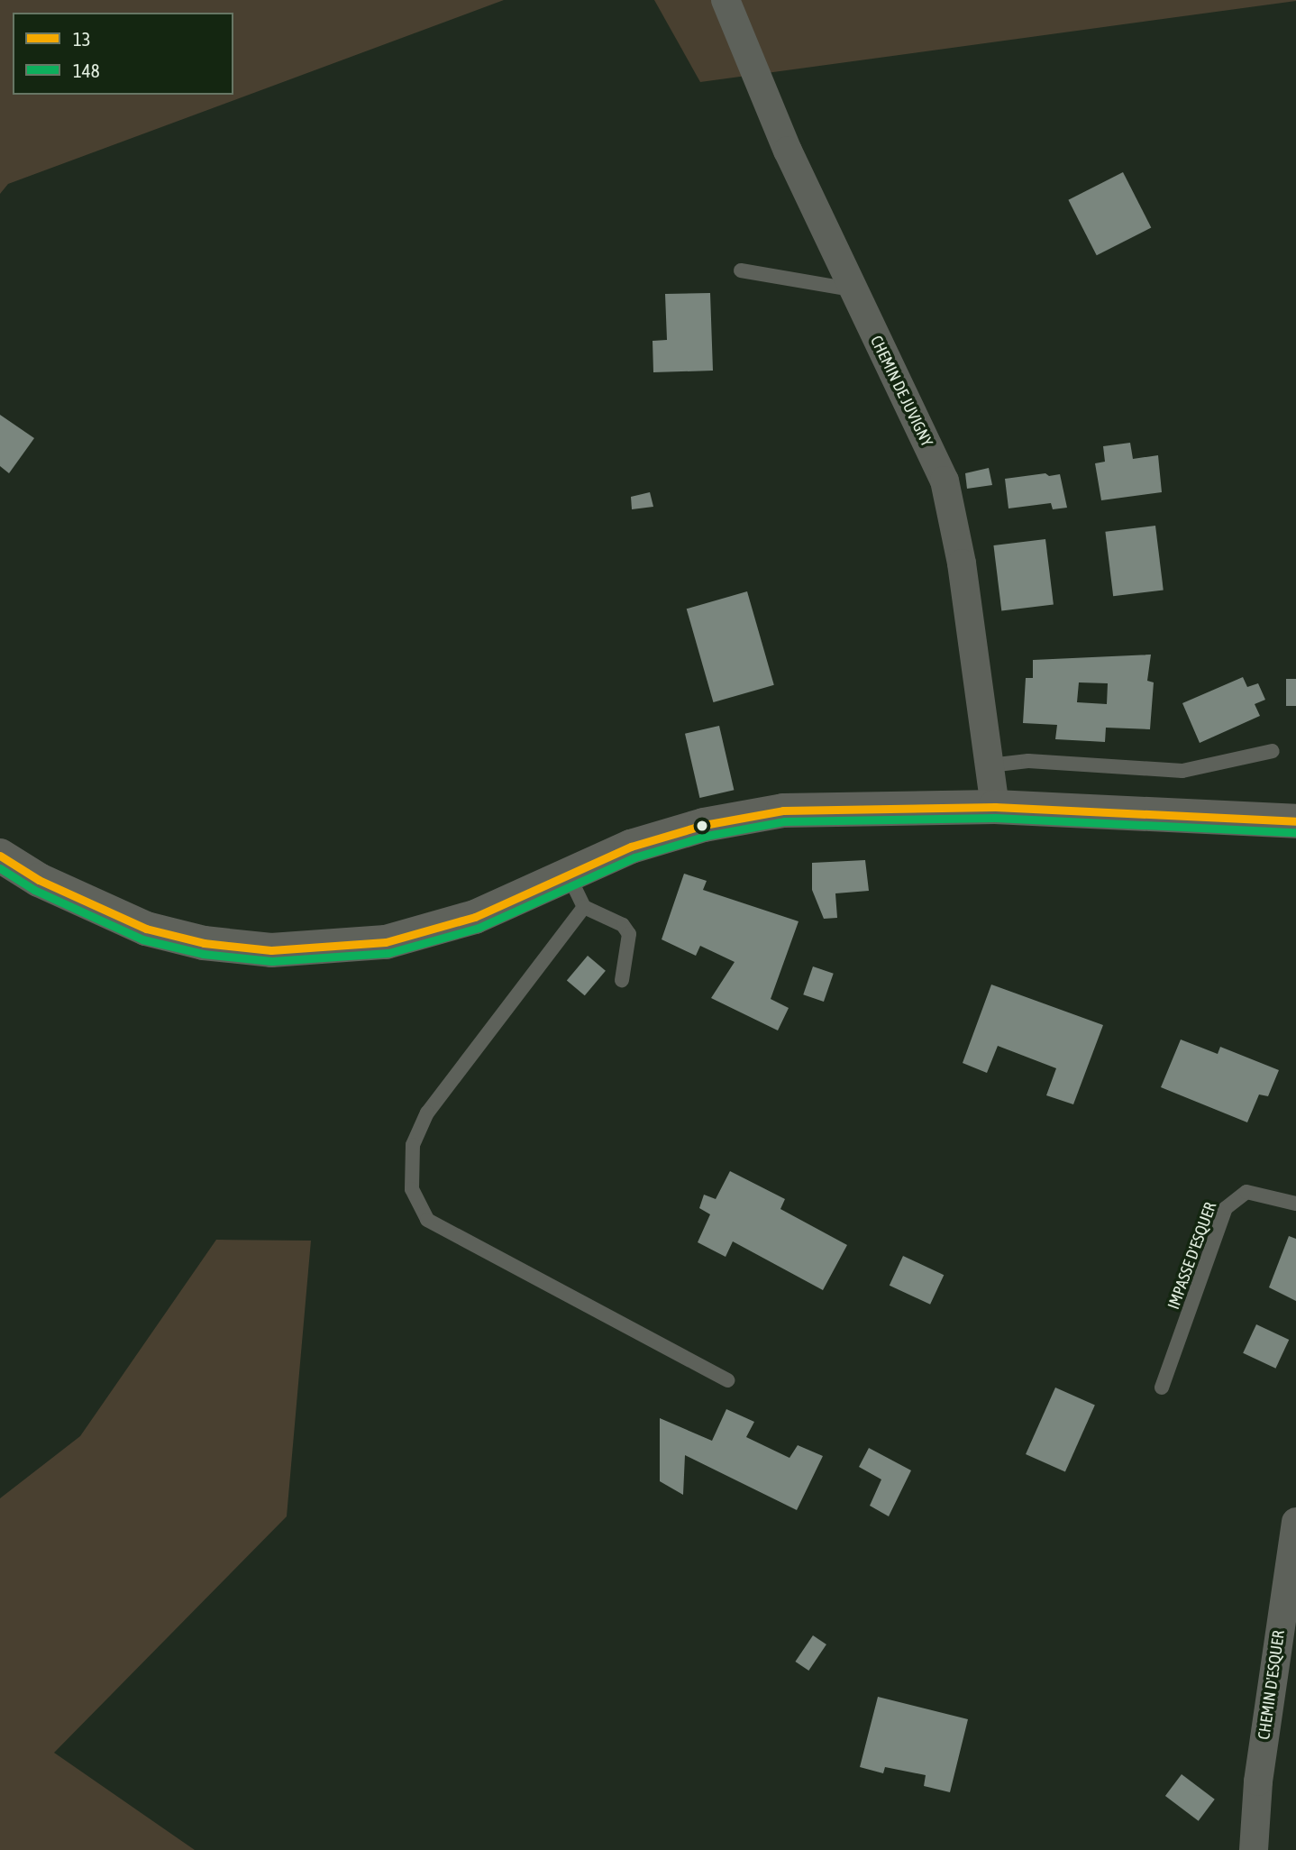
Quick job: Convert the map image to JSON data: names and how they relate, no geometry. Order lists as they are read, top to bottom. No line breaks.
{"streets":{"street":["CHEMIN DE JUVIGNY","CHEMIN D'ESQUER"],"lane":["IMPASSE D'ESQUER"]},"lines":["transit line 13","transit line 148"],"legend":["13","148"]}
